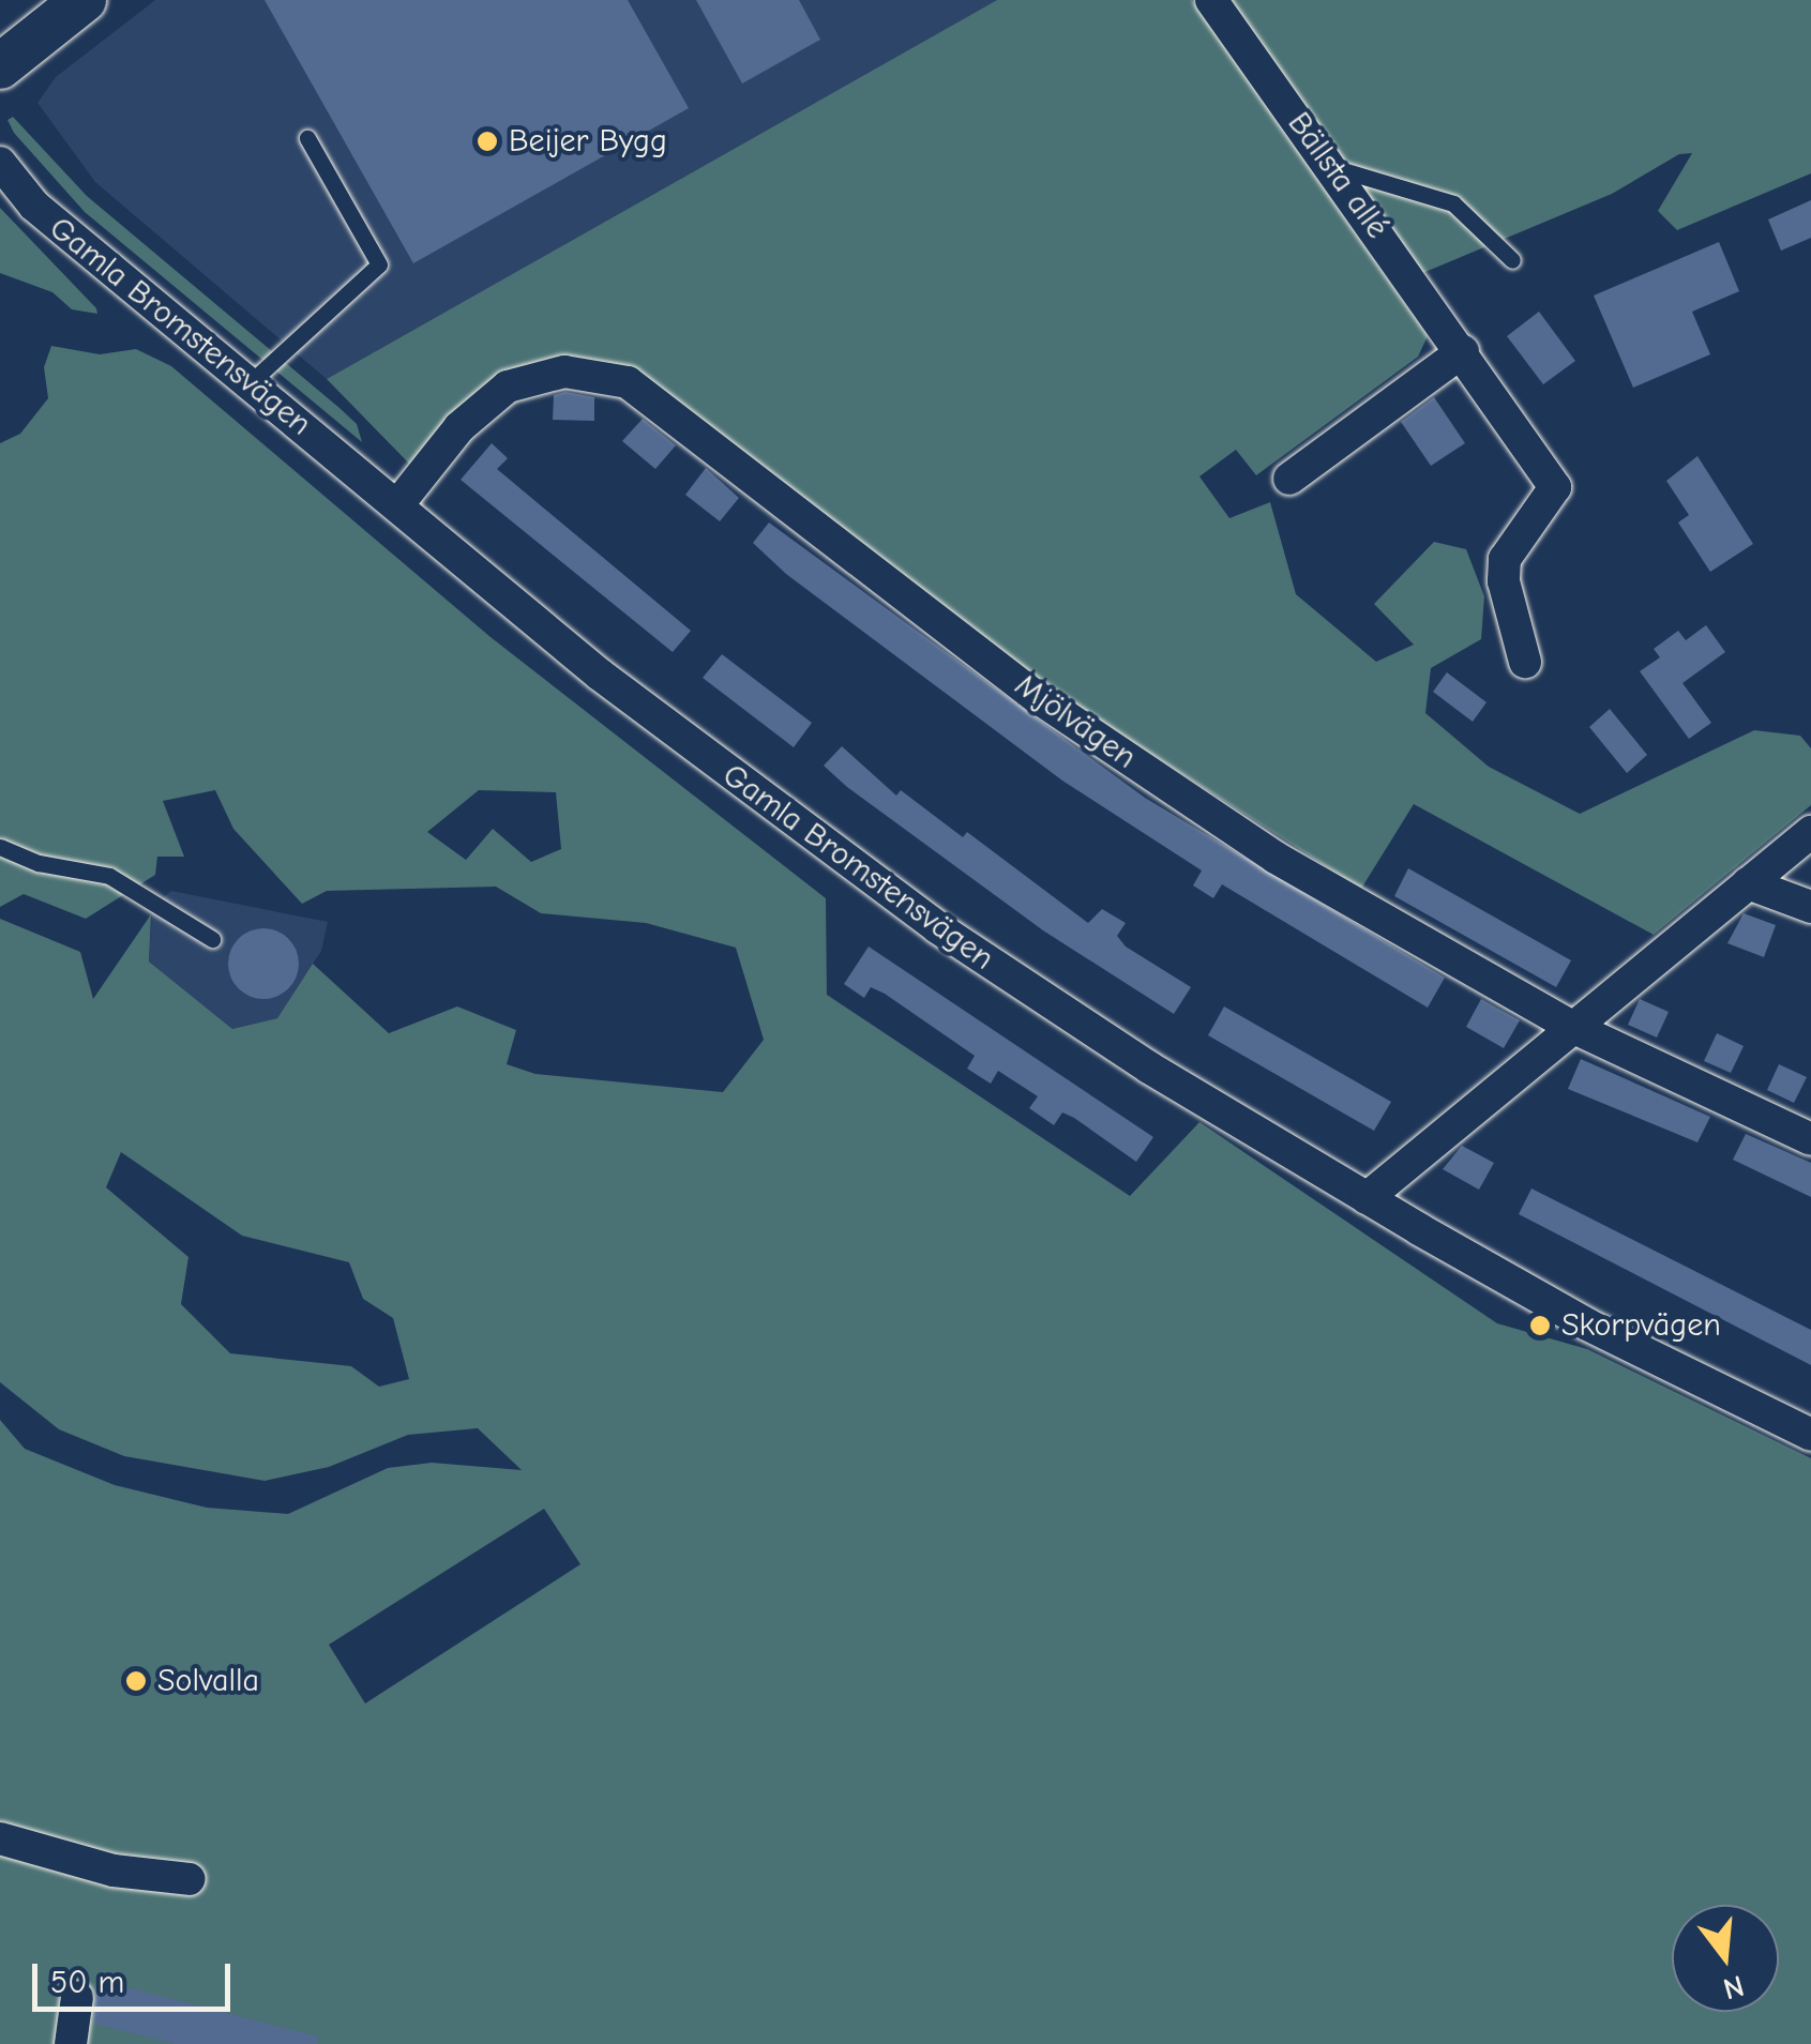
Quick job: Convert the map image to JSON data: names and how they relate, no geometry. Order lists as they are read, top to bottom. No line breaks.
{"streets":{"street":["Bällsta allé","Gamla Bromstensvägen","Mjölvägen"]},"crossings":[["Gamla Bromstensvägen","Mjölvägen"]],"places":["Beijer Bygg","Skorpvägen","Solvalla"],"scale_bar":"50 m","north":"bottom"}
